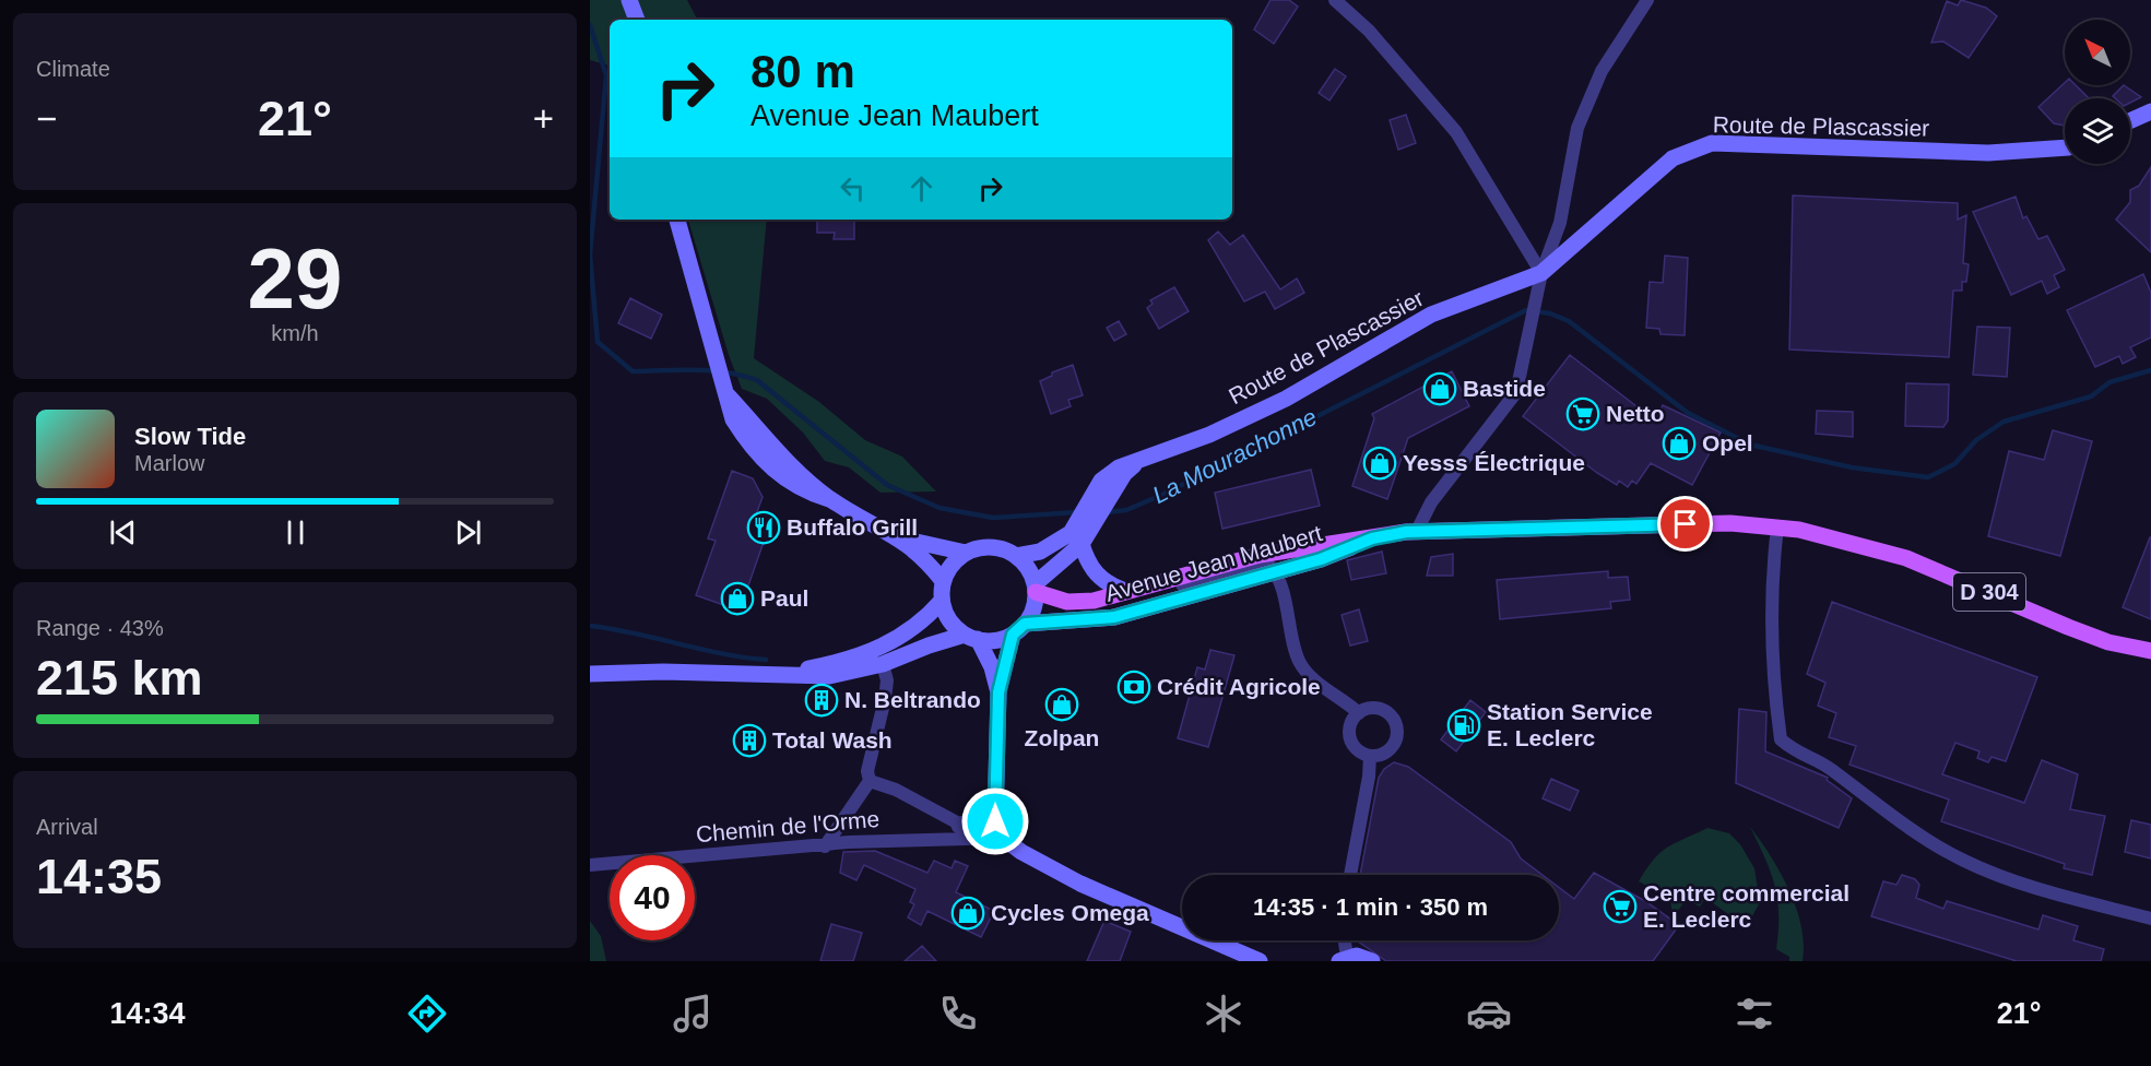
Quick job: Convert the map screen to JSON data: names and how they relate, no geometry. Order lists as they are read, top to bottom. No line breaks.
{"streets":{"main road":["Avenue Jean Maubert","D 304"],"street":["Route de Plascassier","Chemin de l'Orme"]},"crossings":[["Route de Plascassier","Avenue Jean Maubert"]],"water":["La Mourachonne"],"places":{"shop":["Bastide","Opel","Yesss Électrique","Paul","Zolpan","Cycles Omega"],"supermarket":["Netto","Centre commercial E. Leclerc"],"restaurant":["Buffalo Grill"],"bank":["Crédit Agricole"],"building":["N. Beltrando","Total Wash"],"fuel station":["Station Service E. Leclerc"]},"north":"top left","page":{"tile":["Climate",["29","km/h"],["Range · 43%","215 km"],["Arrival","14:35"]],"turn":["80 m","Avenue Jean Maubert"],"heat":["−","21°","+"],"song":["Slow Tide","Marlow"],"limit":"40","trip":"14:35 · 1 min · 350 m","tabs":["14:34","21°"]}}
